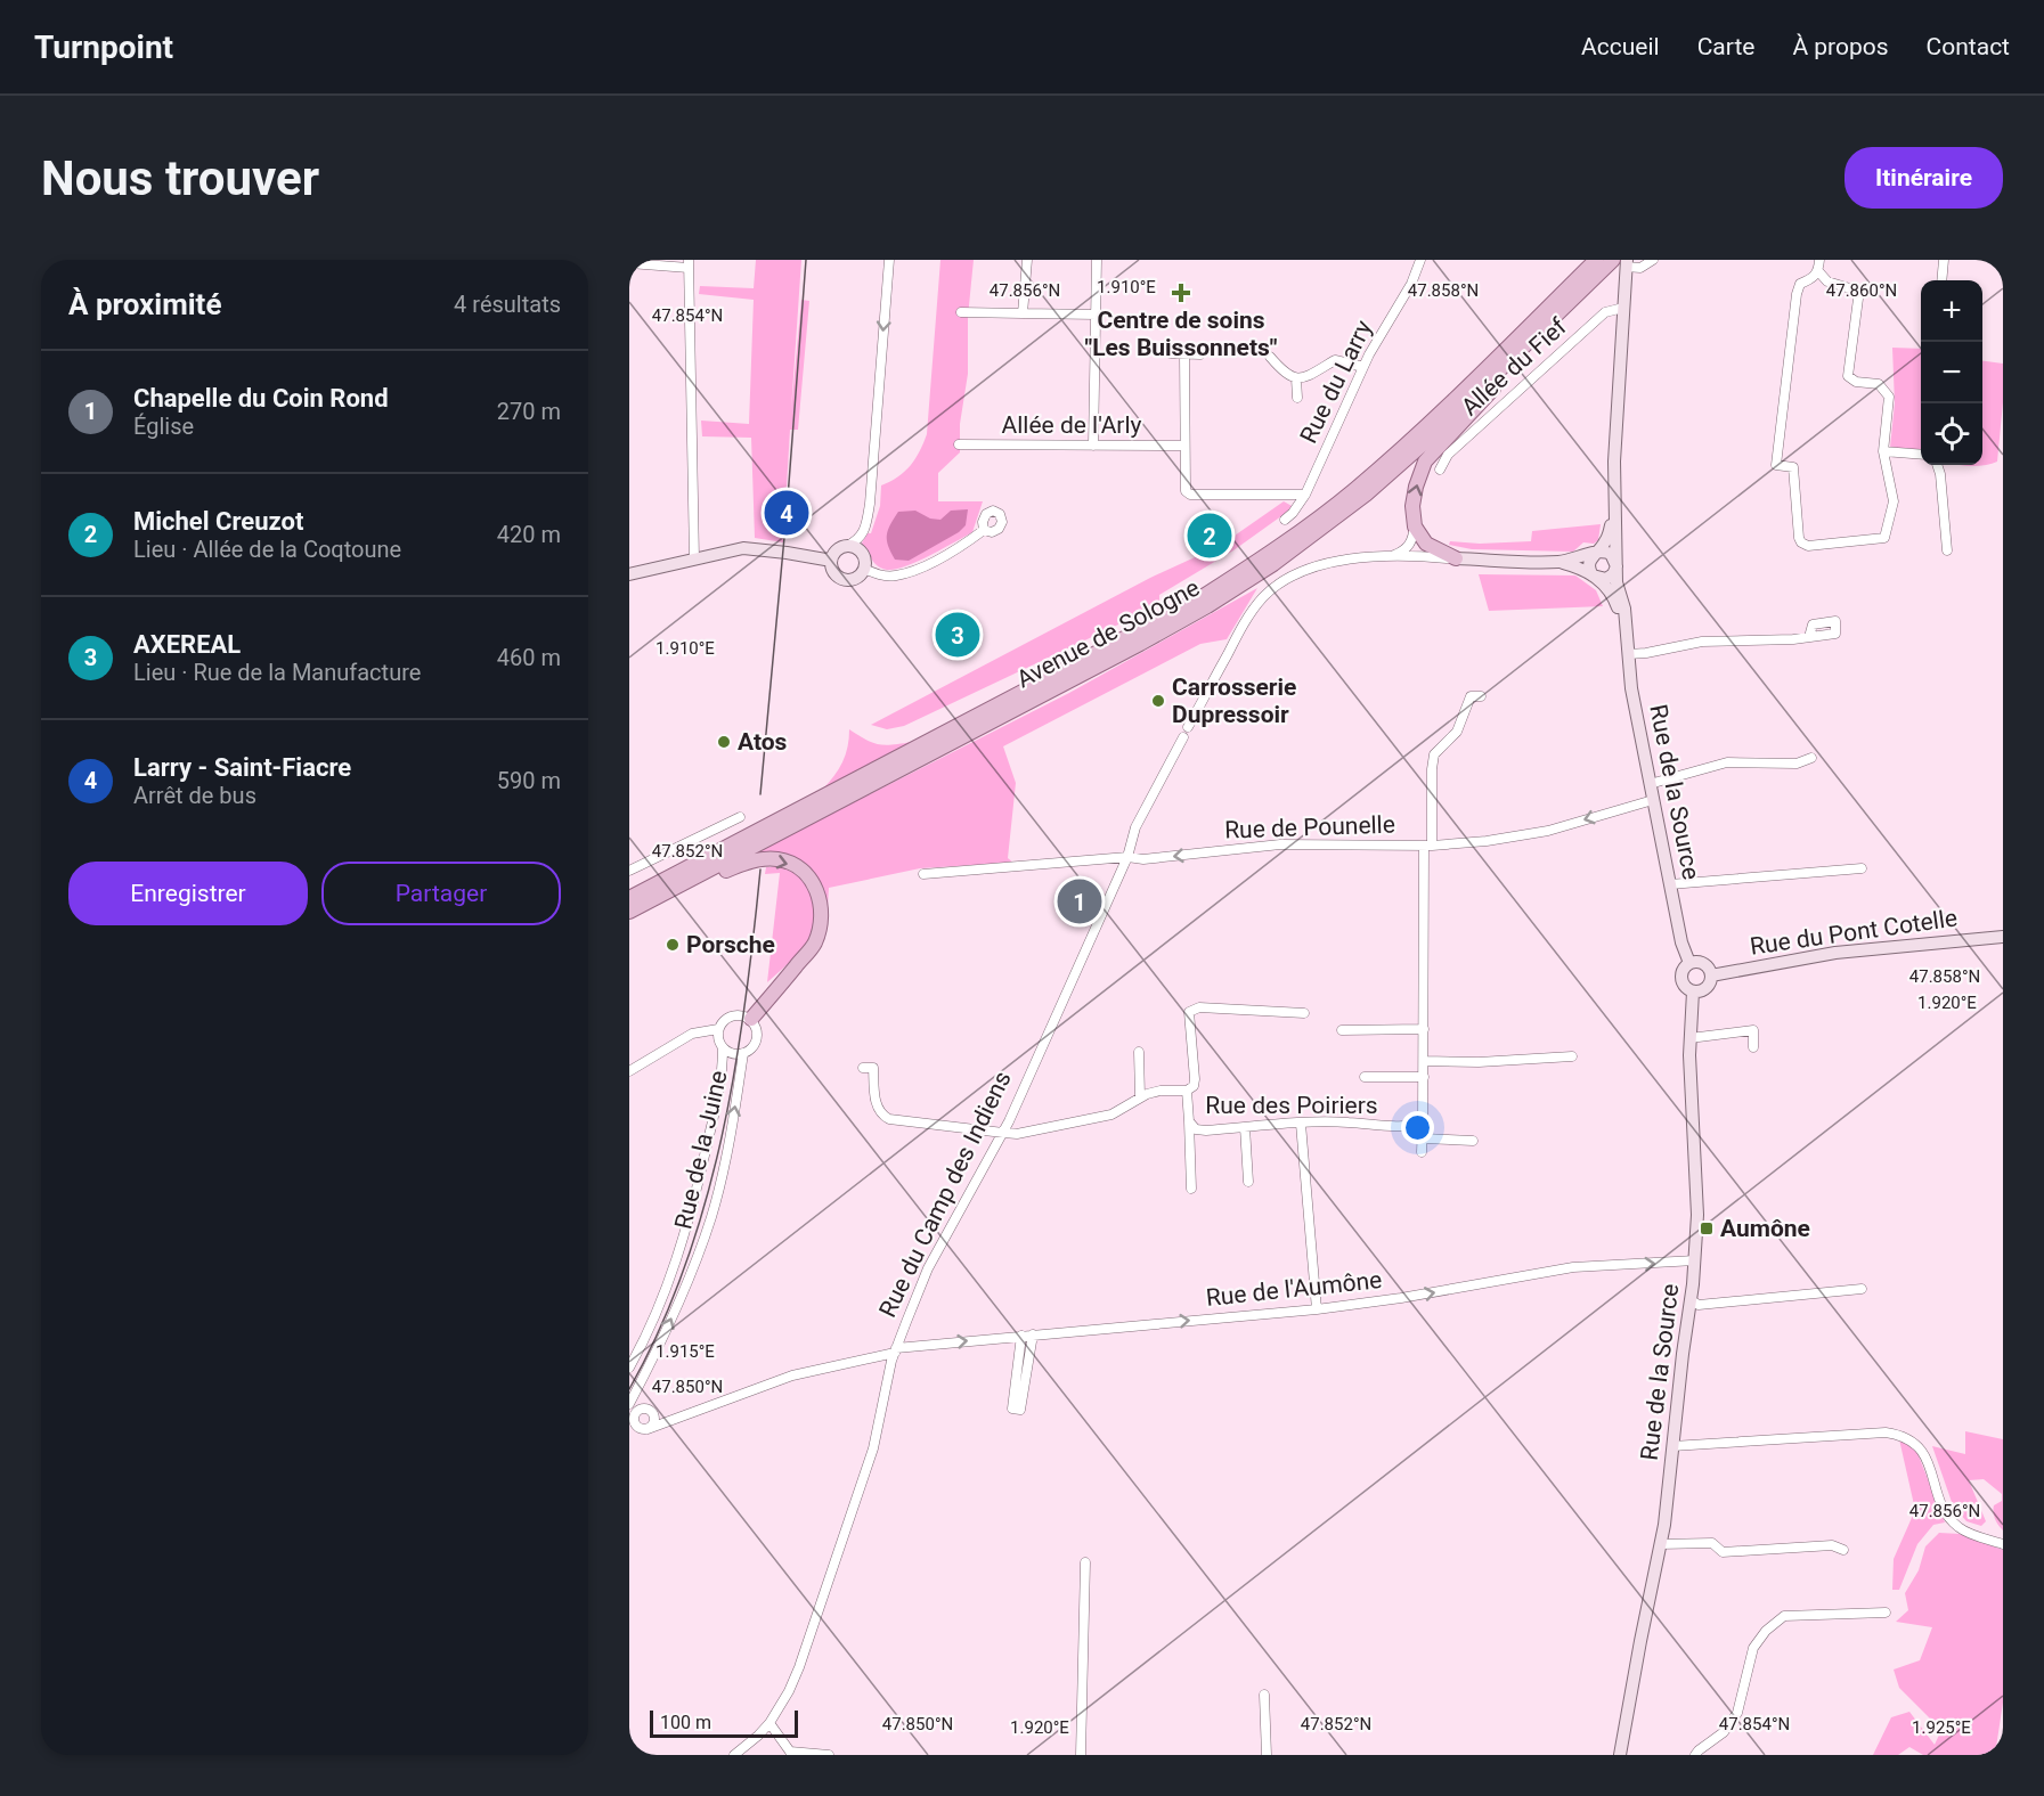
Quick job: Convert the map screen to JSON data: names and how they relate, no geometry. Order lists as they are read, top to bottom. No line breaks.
{"streets":{"main road":["Avenue de Sologne","Rue de la Source","Rue du Pont Cotelle"],"street":["Allée du Fief","Rue du Larry","Allée de l'Arly","Rue de Pounelle","Rue des Poiriers","Rue de la Juine","Rue du Camp des Indiens","Rue de l'Aumône"]},"crossings":[["Allée du Fief","Rue de la Source"],["Avenue de Sologne","Rue de la Source"],["Rue de la Source","Rue de Pounelle"],["Rue de la Source","Rue du Pont Cotelle"],["Rue de la Source","Rue de l'Aumône"],["Rue de Pounelle","Rue du Camp des Indiens"],["Rue des Poiriers","Rue du Camp des Indiens"],["Rue du Camp des Indiens","Rue de l'Aumône"]],"one_way":["Rue de Pounelle","Rue de l'Aumône"],"places":{"health":["Centre de soins \"Les Buissonnets\""],"other":["Carrosserie Dupressoir","Atos","Porsche"],"transit":["Aumône"]},"scale_bar":"100 m","page":{"header":"Turnpoint","nav":["Accueil","Carte","À propos","Contact"],"buttons":["Itinéraire",["Enregistrer","Partager"]],"title":"Nous trouver","heading":["À proximité","4 résultats"],"map_buttons":["+","−"],"list":[{"mark":"1","name":"Chapelle du Coin Rond","note":"Église","value":"270 m"},{"mark":"2","name":"Michel Creuzot","note":"Lieu · Allée de la Coqtoune","value":"420 m"},{"mark":"3","name":"AXEREAL","note":"Lieu · Rue de la Manufacture","value":"460 m"},{"mark":"4","name":"Larry - Saint-Fiacre","note":"Arrêt de bus","value":"590 m"}],"pins":["4","2","3","1"],"scale":"100 m"},"coordinates":["1.910°E","47.856°N","47.858°N","47.860°N","47.854°N","47.852°N","1.920°E","1.915°E","47.850°N","1.925°E"]}
